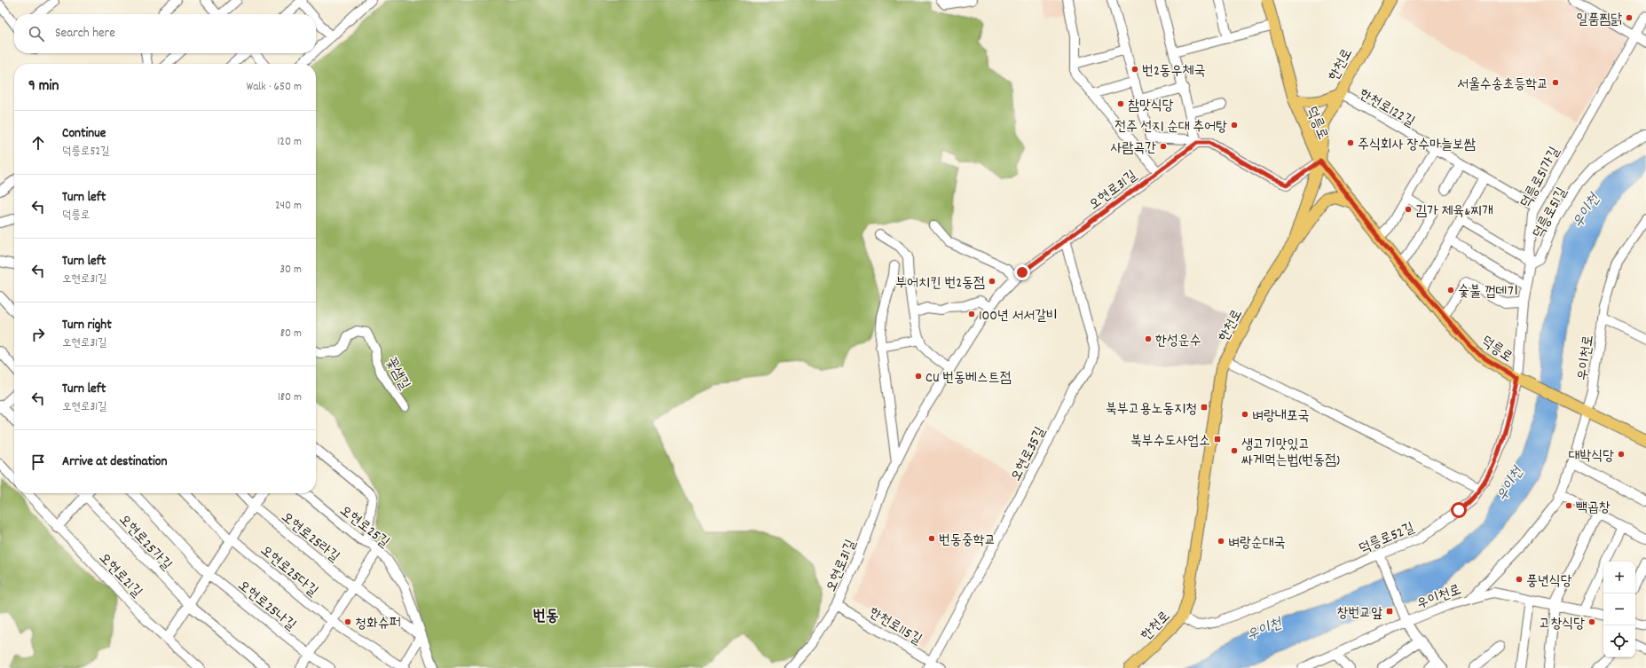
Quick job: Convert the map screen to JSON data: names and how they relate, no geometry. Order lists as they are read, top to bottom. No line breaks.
{"streets":{"main road":["한천로","덕릉로"],"street":["한천로122길","덕릉로51가길","오현로31길","덕릉로51길","우이천로","꽃샘길","오현로35길","오현로25길","오현로25라길","덕릉로52길","오현로25가길","오현로25다길","오현로21길","오현로25나길","한천로115길"]},"crossings":[["한천로","한천로122길"],["한천로","덕릉로"],["한천로","덕릉로52길"],["한천로122길","덕릉로51가길"],["덕릉로","우이천로"],["덕릉로","덕릉로52길"],["덕릉로51가길","덕릉로51길"],["오현로31길","오현로35길"],["오현로31길","한천로115길"],["오현로35길","한천로115길"],["오현로25길","오현로25라길"]],"districts":["번동"],"water":["우이천"],"places":{"other":["일품찜닭","번2동우체국","서울수송초등학교","참맛식당","전주 선지 순대 추어탕","주식회사 장수마늘보쌈","사람곡간","김가 제육&찌개","부어치킨 번2동점","숯불 껍데기","100년 서서갈비","한성운수","CU 번동베스트점","벼랑내포국","생고기맛있고 싸게먹는법(번동점)","대박식당","빽곱창","번동중학교","벼랑순대국","풍년식당","청화슈퍼","고창식당"],"transit":["북부고용노동지청","북부수도사업소","창번교앞"]},"page":{"search":"Search here","heading":["9 min","Walk · 650 m"],"list":[["Continue","덕릉로52길","120 m"],["Turn left","덕릉로","240 m"],["Turn left","오현로31길","30 m"],["Turn right","오현로31길","80 m"],["Turn left","오현로31길","180 m"],"Arrive at destination"],"map_buttons":["+","−"]}}
